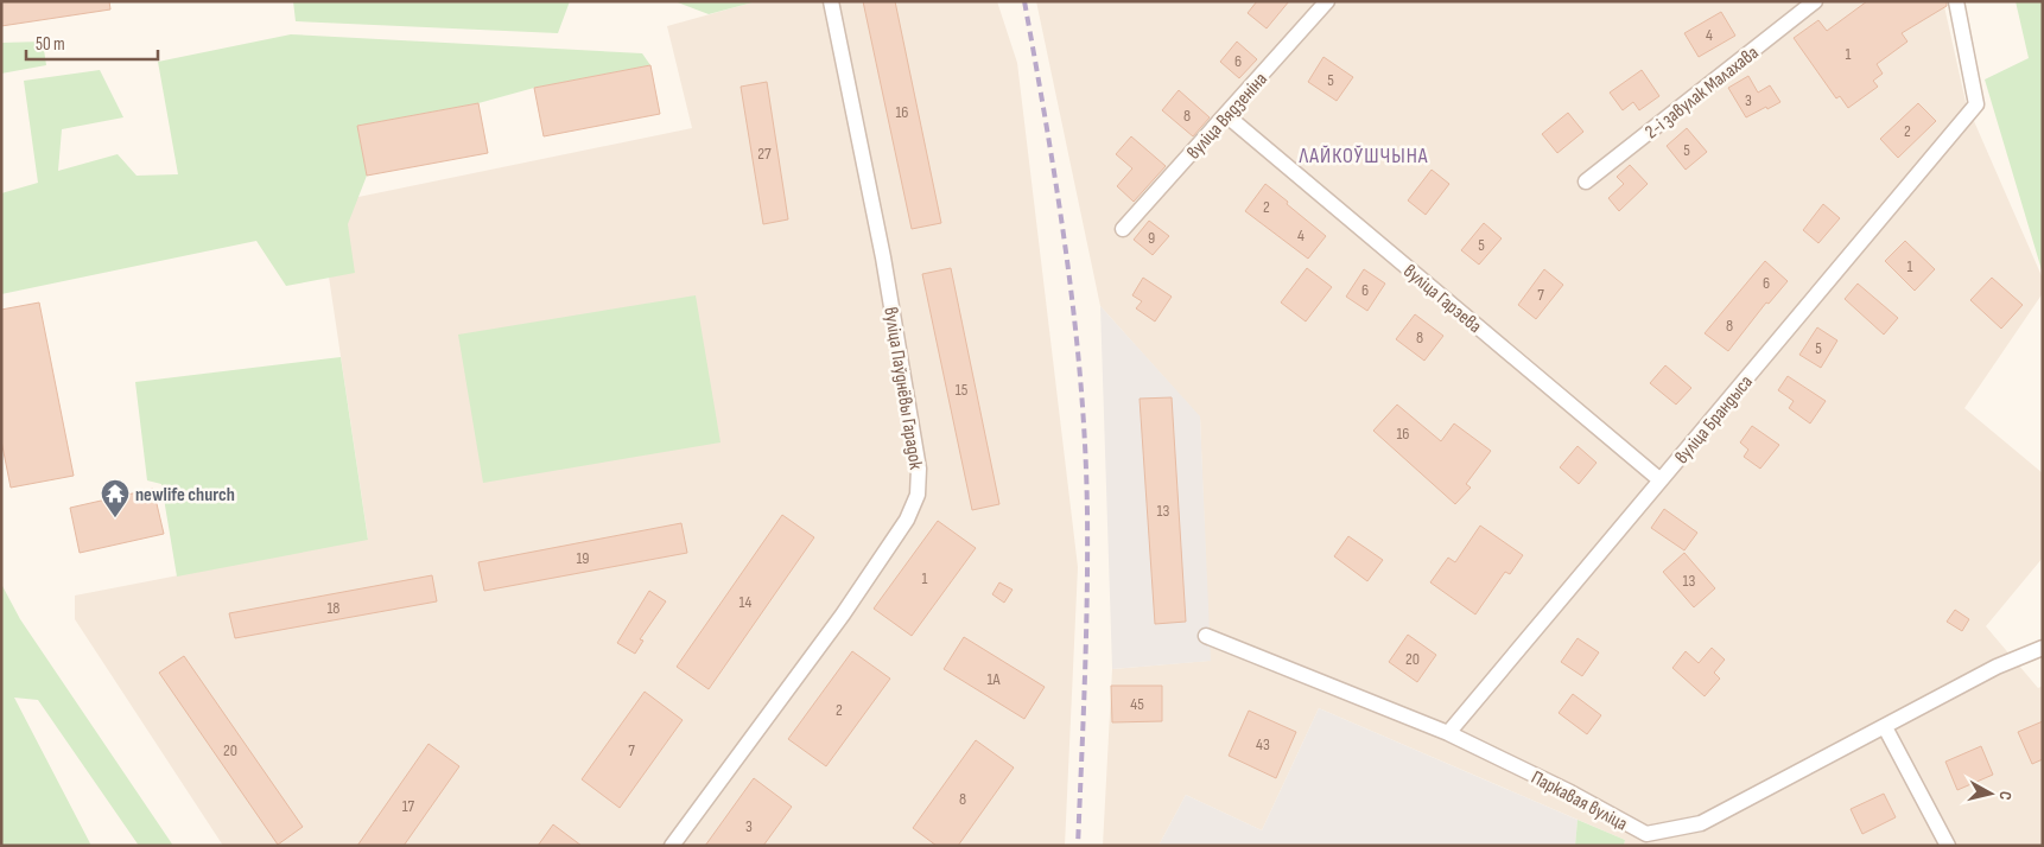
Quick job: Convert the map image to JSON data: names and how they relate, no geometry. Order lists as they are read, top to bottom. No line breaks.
{"streets":{"street":["2-і завулак Малахава","вуліца Вядзеніна","вуліца Гарэева","вуліца Паўднёвы Гарадок","вуліца Брандыса","Паркавая вуліца"]},"crossings":[["вуліца Вядзеніна","вуліца Гарэева"],["вуліца Гарэева","вуліца Брандыса"],["вуліца Брандыса","Паркавая вуліца"]],"districts":["ЛАЙКОЎШЧЫНА"],"places":{"temple":["newlife church"]},"house_numbers":["4","1","6","5","3","16","8","2","5","27","2","4","9","5","1","6","6","7","8","8","5","15","16","13","19","1","13","14","18","20","1А","45","2","43","20","7","8","17","3"],"scale_bar":"50 m","north":"right"}
